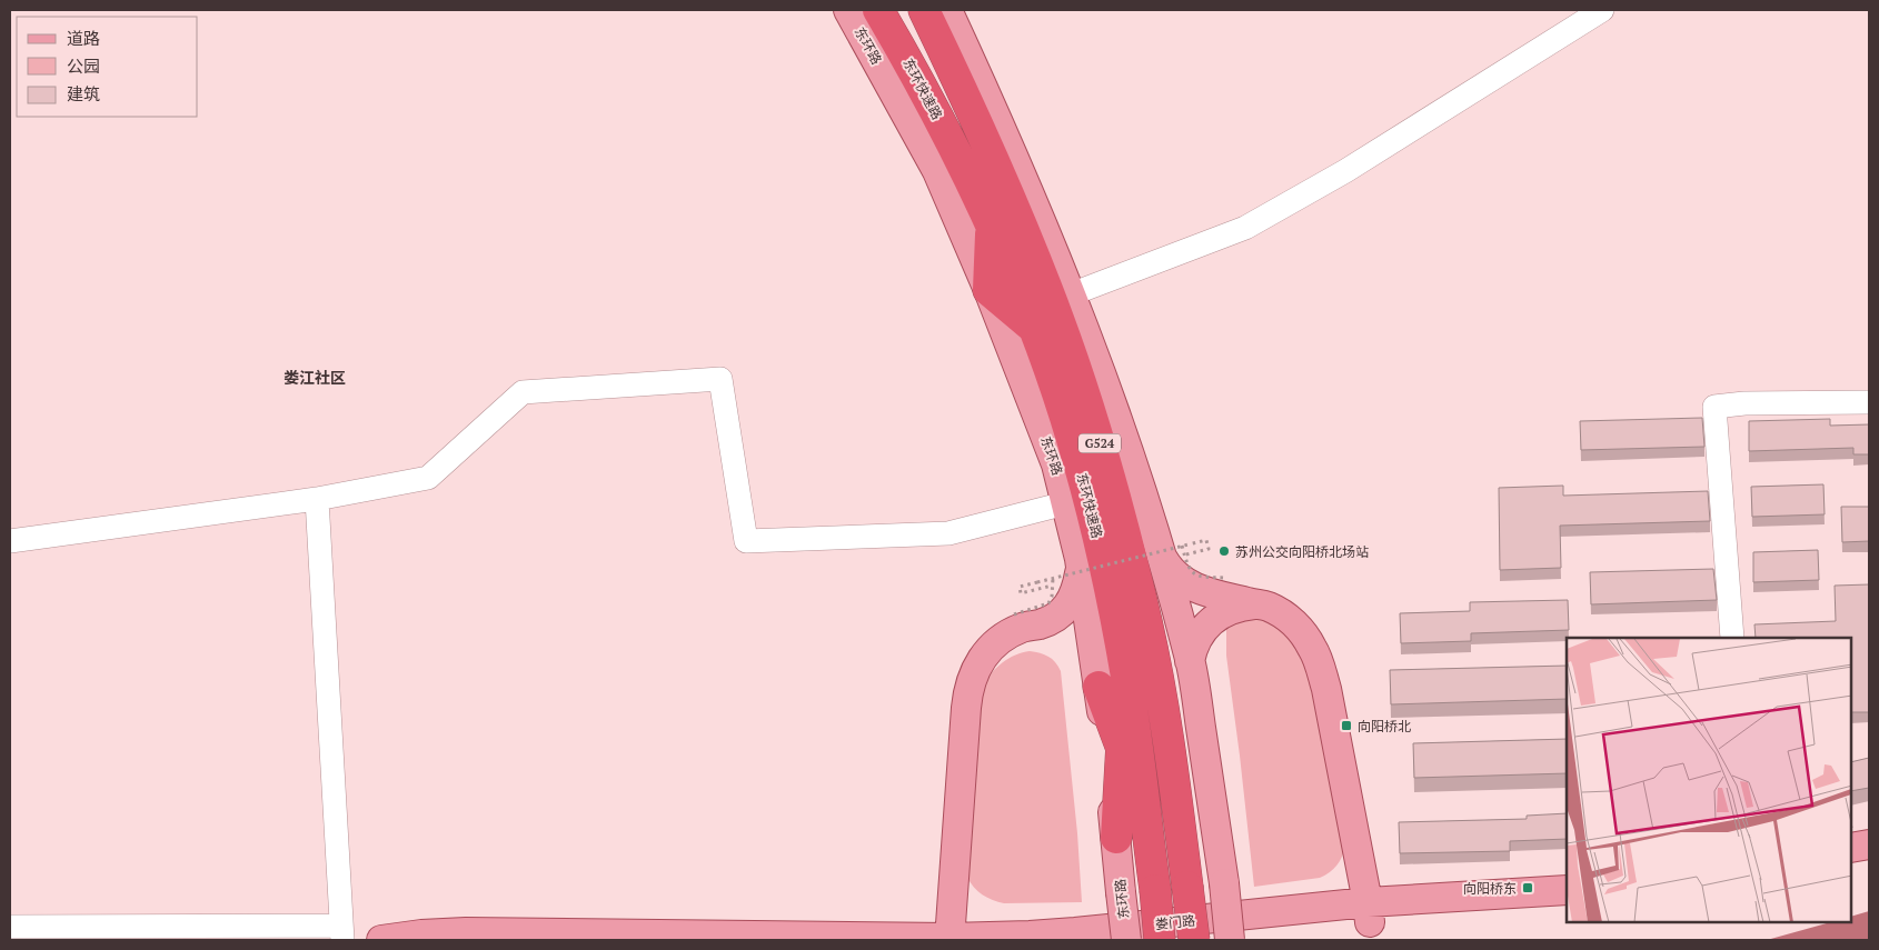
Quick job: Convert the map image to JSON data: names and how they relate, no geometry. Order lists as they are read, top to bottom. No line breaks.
{"streets":{"highway":["东环快速路","G524"],"main road":["东环路","娄门路"]},"crossings":[["东环快速路","娄门路"]],"districts":["娄江社区"],"places":{"other":["苏州公交向阳桥北场站"],"transit":["向阳桥北","向阳桥东"]},"legend":["道路","公园","建筑"]}
